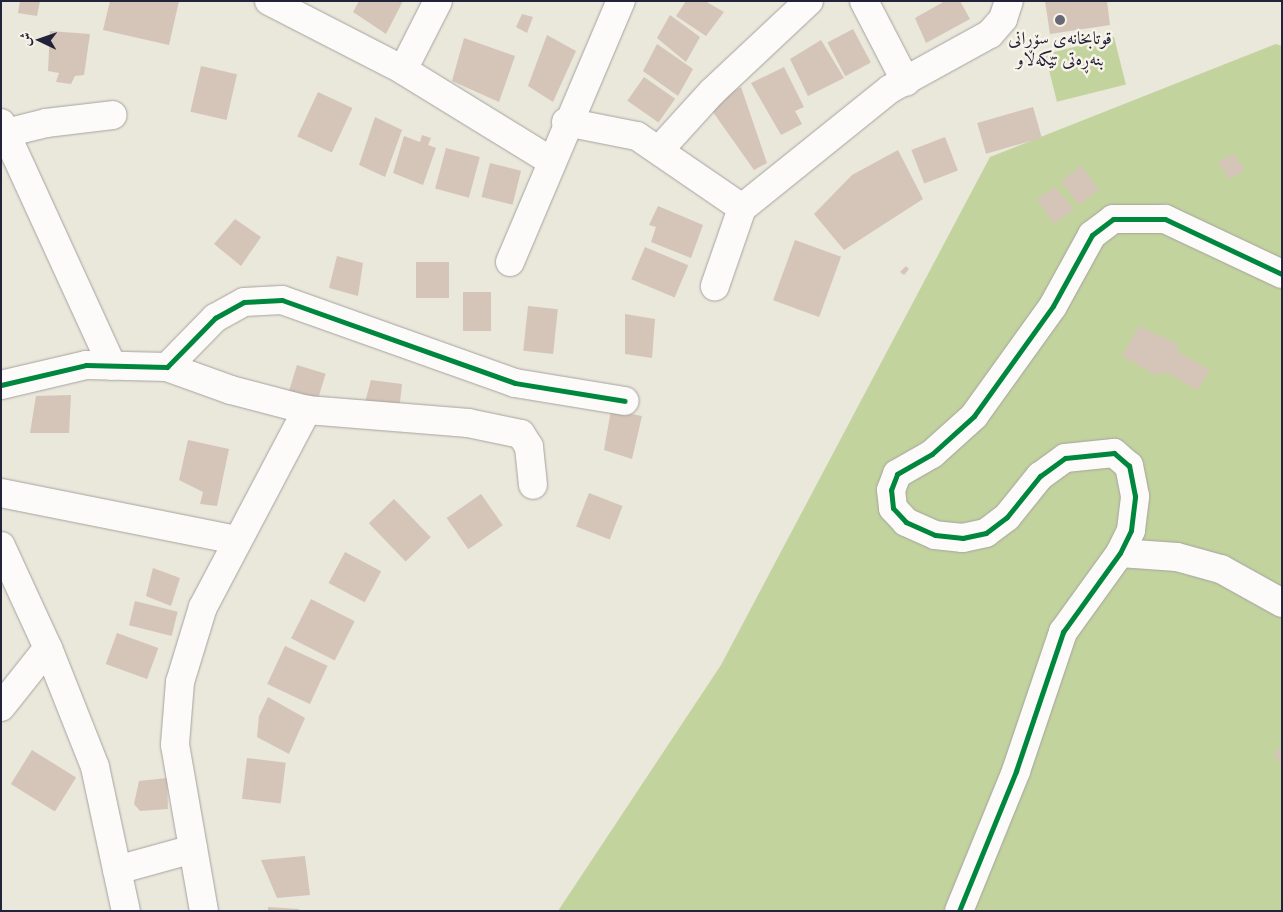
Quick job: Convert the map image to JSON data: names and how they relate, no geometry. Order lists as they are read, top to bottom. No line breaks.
{"places":["قوتابخانەی سۆرانی بنەڕەتی تێکەڵاو"],"north":"left"}
